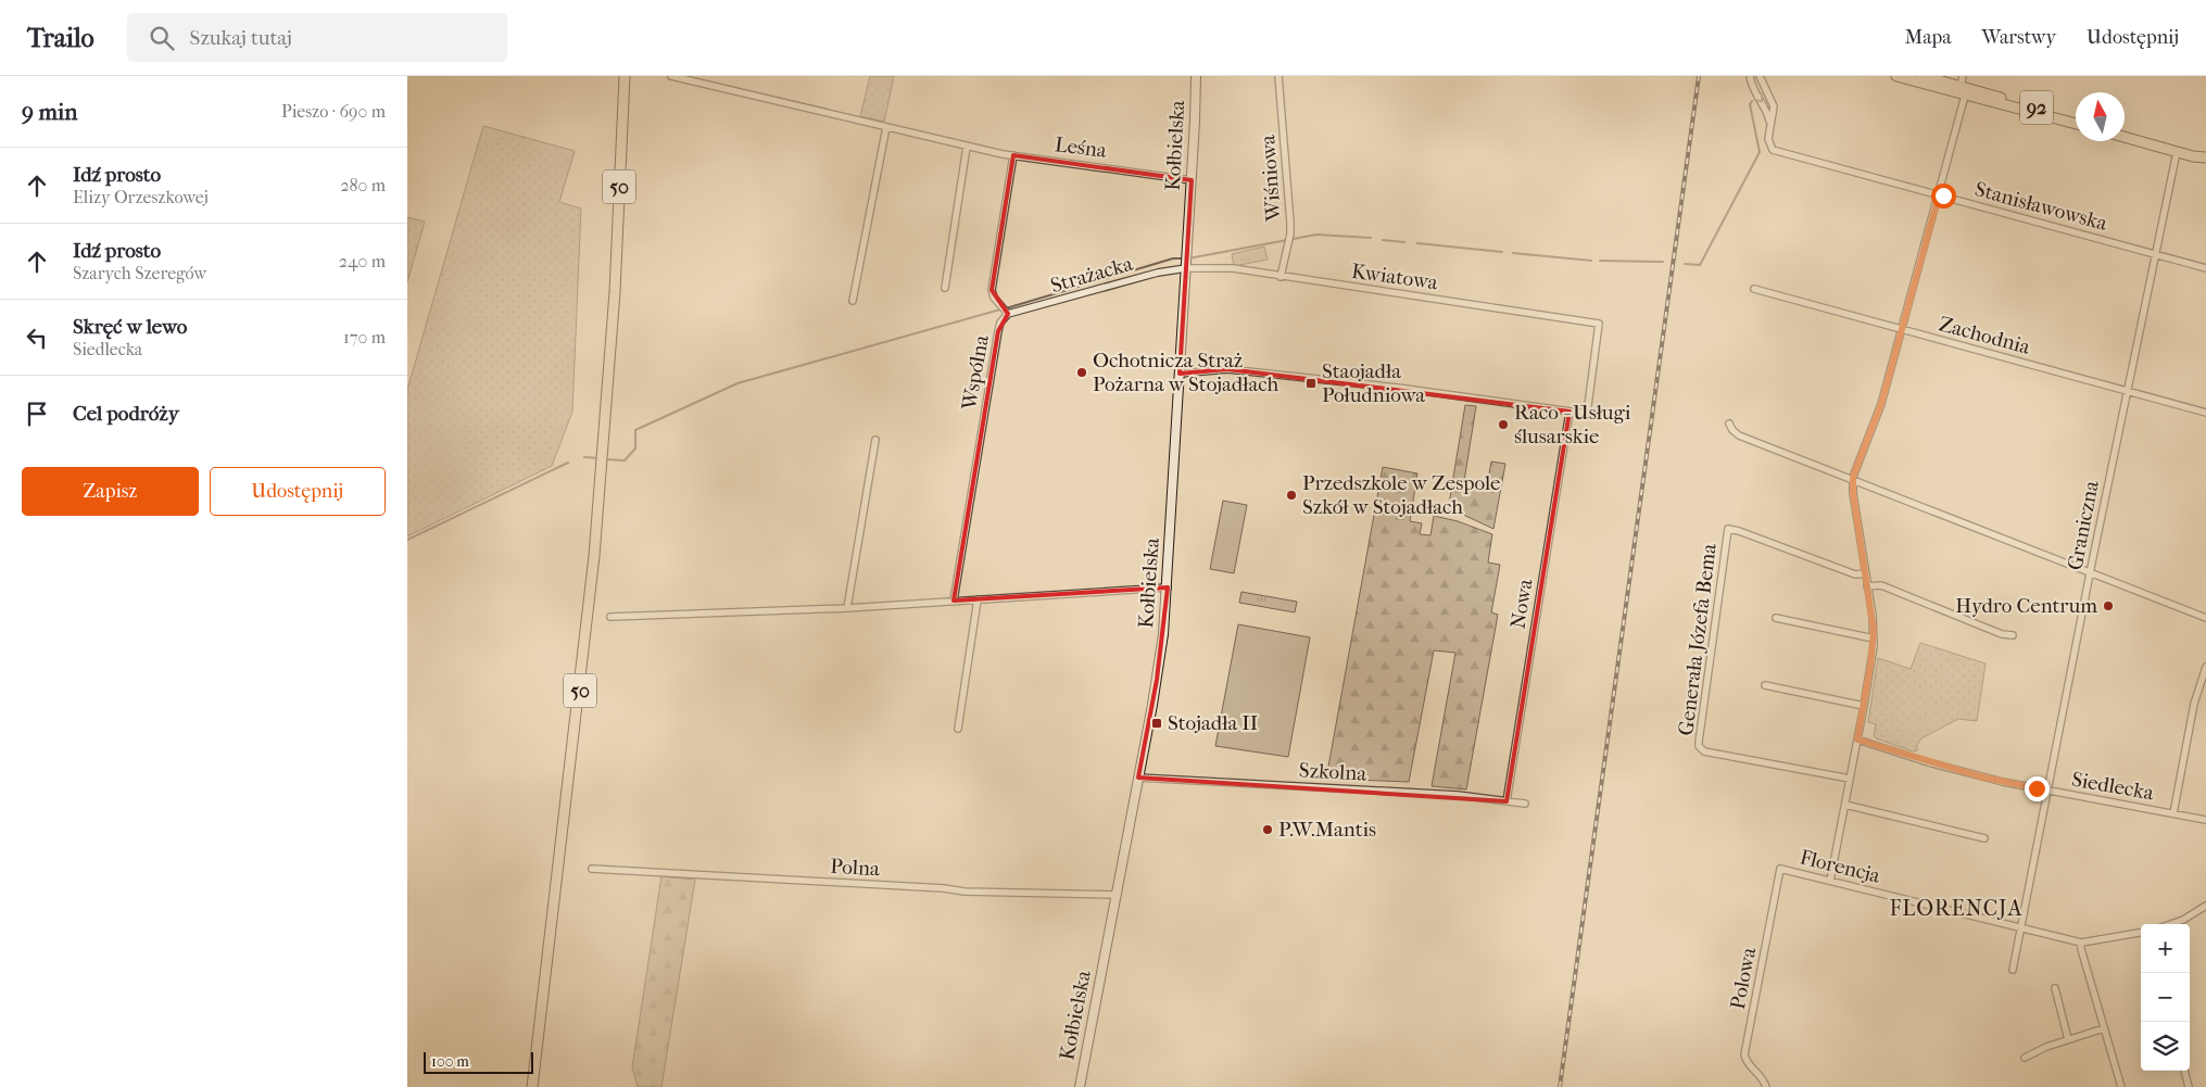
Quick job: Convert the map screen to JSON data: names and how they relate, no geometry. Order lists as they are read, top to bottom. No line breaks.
{"streets":{"main road":["92","50"],"street":["Kołbielska","Leśna","Wiśniowa","Stanisławowska","Strażacka","Kwiatowa","Zachodnia","Wspólna","Graniczna","Nowa","Generała Józefa Bema","Szkolna","Siedlecka","Florencja","Polna","Polowa"]},"crossings":[["Kołbielska","Leśna"],["Kołbielska","Strażacka"],["Kołbielska","Kwiatowa"],["Kołbielska","Szkolna"],["Kołbielska","Polna"],["Wiśniowa","Kwiatowa"],["Stanisławowska","Graniczna"],["Strażacka","Kwiatowa"],["Strażacka","Wspólna"],["Kwiatowa","Nowa"],["Zachodnia","Graniczna"],["Graniczna","Siedlecka"],["Graniczna","Florencja"],["Nowa","Szkolna"],["Florencja","Polowa"]],"districts":["FLORENCJA"],"places":{"other":["Ochotnicza Straż Pożarna w Stojadłach","Raco - Usługi ślusarskie","Przedszkole w Zespole Szkół w Stojadłach","Hydro Centrum","P.W.Mantis"],"transit":["Staojadła Południowa","Stojadła II"]},"scale_bar":"100 m","north":"top","page":{"header":"Trailo","search":"Szukaj tutaj","nav":["Mapa","Warstwy","Udostępnij"],"heading":["9 min","Pieszo · 690 m"],"list":[["Idź prosto","Elizy Orzeszkowej","280 m"],["Idź prosto","Szarych Szeregów","240 m"],["Skręć w lewo","Siedlecka","170 m"],"Cel podróży"],"buttons":["Zapisz","Udostępnij"],"map_buttons":["+","−"],"scale":"100 m"}}
